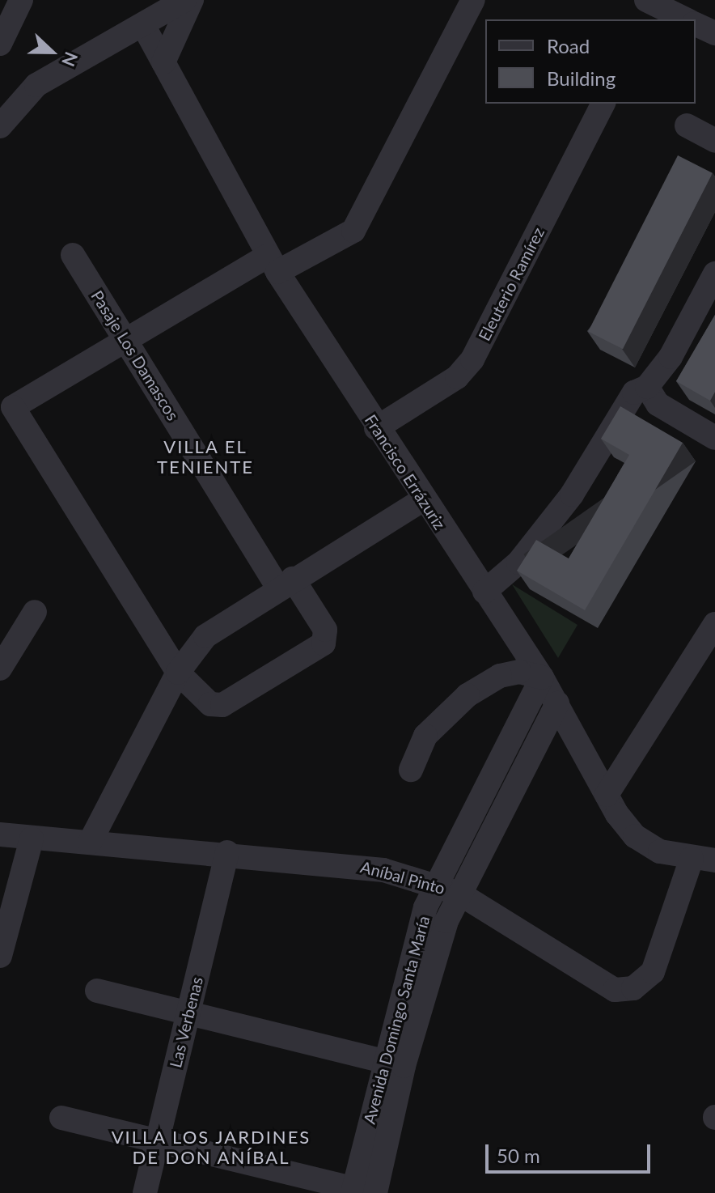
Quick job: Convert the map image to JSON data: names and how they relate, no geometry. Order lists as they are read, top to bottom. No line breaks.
{"streets":{"street":["Eleuterio Ramírez","Pasaje Los Damascos","Francisco Errázuriz","Aníbal Pinto","Avenida Domingo Santa María","Las Verbenas"]},"crossings":[["Eleuterio Ramírez","Francisco Errázuriz"],["Francisco Errázuriz","Aníbal Pinto"],["Francisco Errázuriz","Avenida Domingo Santa María"],["Aníbal Pinto","Avenida Domingo Santa María"],["Aníbal Pinto","Las Verbenas"]],"districts":["VILLA EL TENIENTE","VILLA LOS JARDINES DE DON ANÍBAL"],"legend":["Road","Building"],"scale_bar":"50 m","north":"right"}
